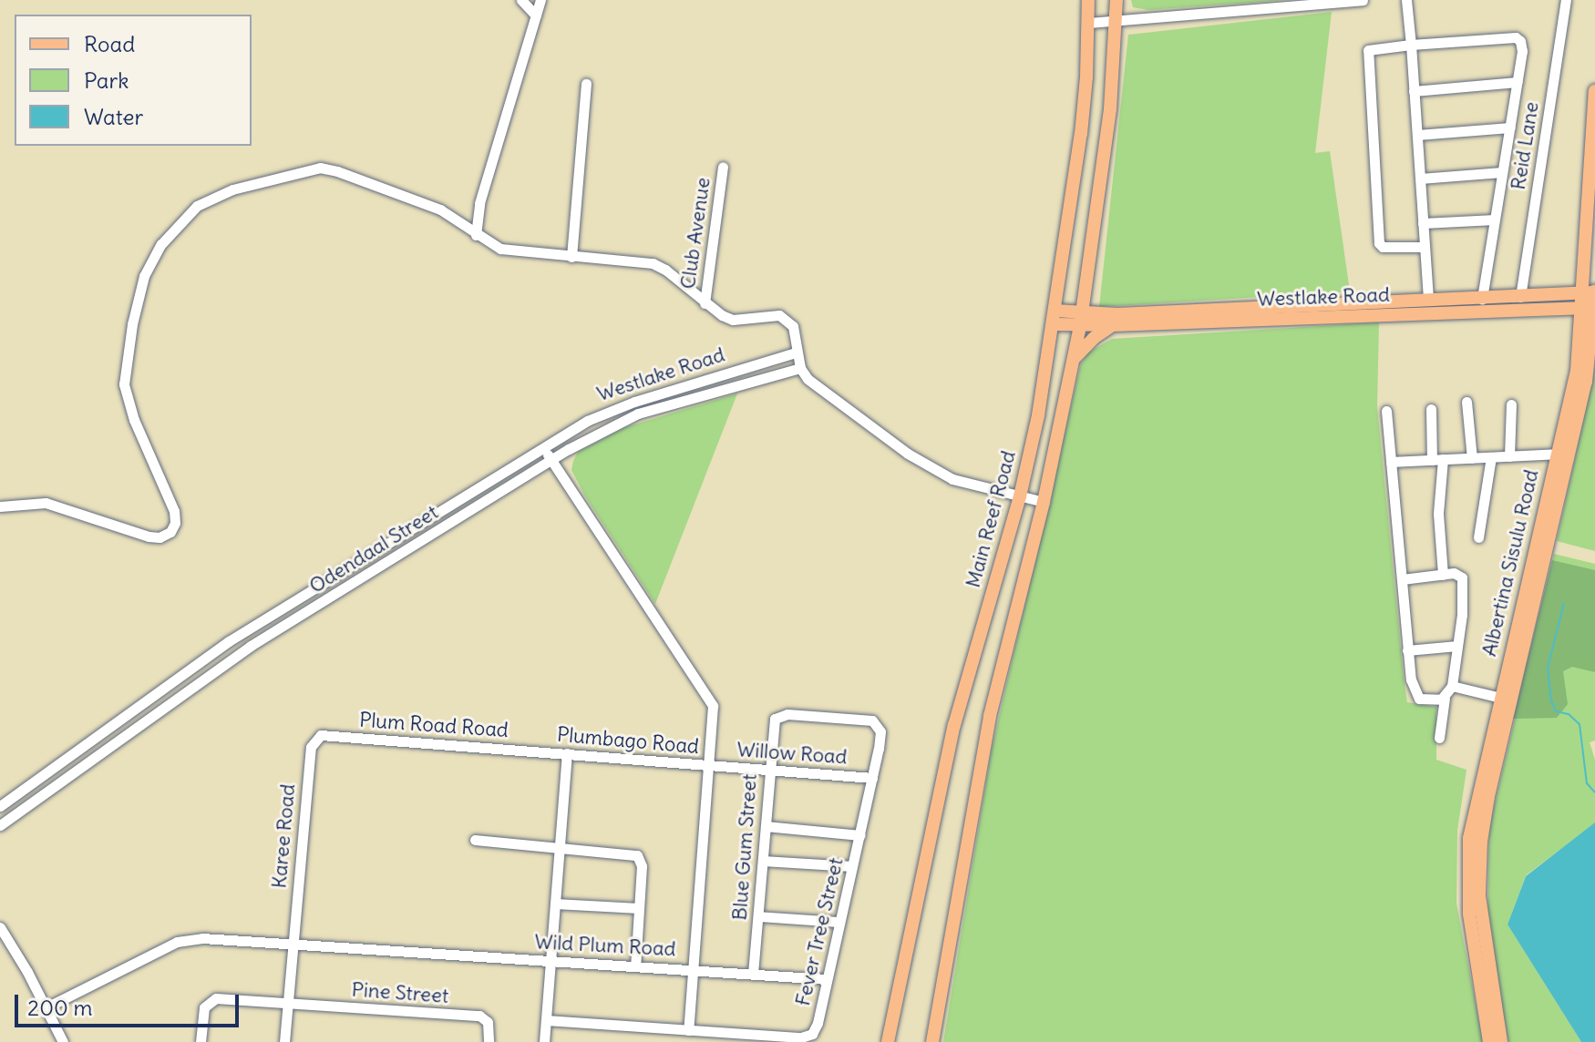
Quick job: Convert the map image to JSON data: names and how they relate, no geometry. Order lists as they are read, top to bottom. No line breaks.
{"streets":{"main road":["Westlake Road","Main Reef Road","Albertina Sisulu Road"],"street":["Reid Lane","Club Avenue","Odendaal Street","Plum Road Road","Plumbago Road","Willow Road","Karee Road","Blue Gum Street","Fever Tree Street","Wild Plum Road","Pine Street"]},"crossings":[["Reid Lane","Westlake Road"],["Westlake Road","Main Reef Road"],["Westlake Road","Odendaal Street"],["Westlake Road","Albertina Sisulu Road"],["Westlake Road","Wild Plum Road"],["Odendaal Street","Wild Plum Road"],["Plum Road Road","Plumbago Road"],["Plum Road Road","Karee Road"],["Plumbago Road","Willow Road"],["Plumbago Road","Wild Plum Road"],["Willow Road","Blue Gum Street"],["Willow Road","Fever Tree Street"],["Willow Road","Wild Plum Road"],["Karee Road","Wild Plum Road"],["Karee Road","Pine Street"],["Blue Gum Street","Fever Tree Street"]],"legend":["Road","Park","Water"],"scale_bar":"200 m"}
